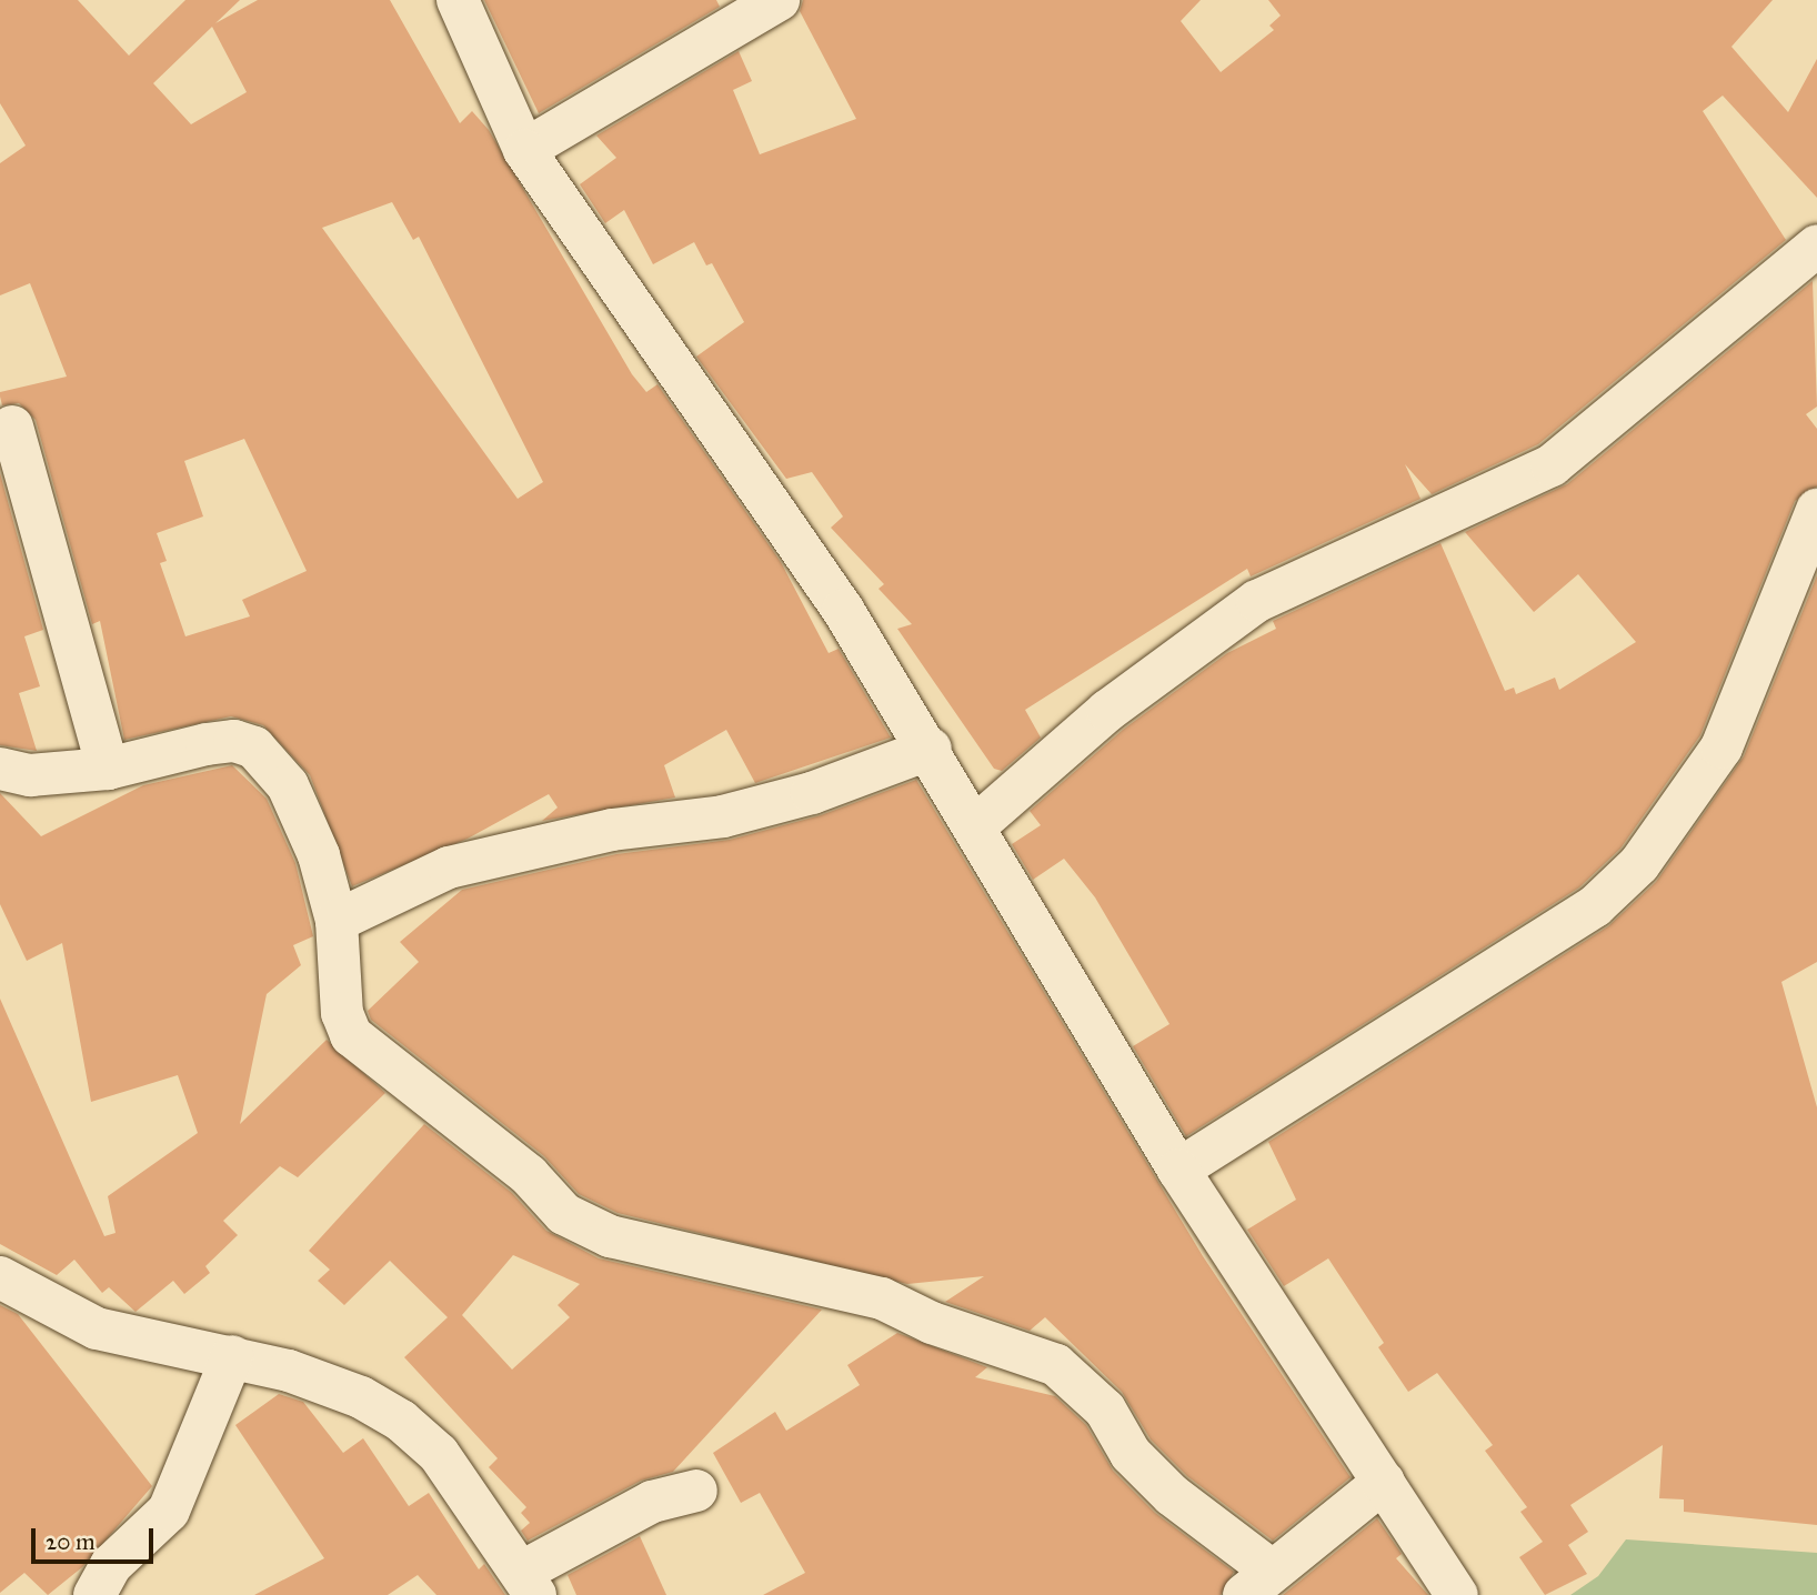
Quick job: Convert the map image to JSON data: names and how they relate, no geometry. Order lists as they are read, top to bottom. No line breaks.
{"scale_bar":"20 m"}
